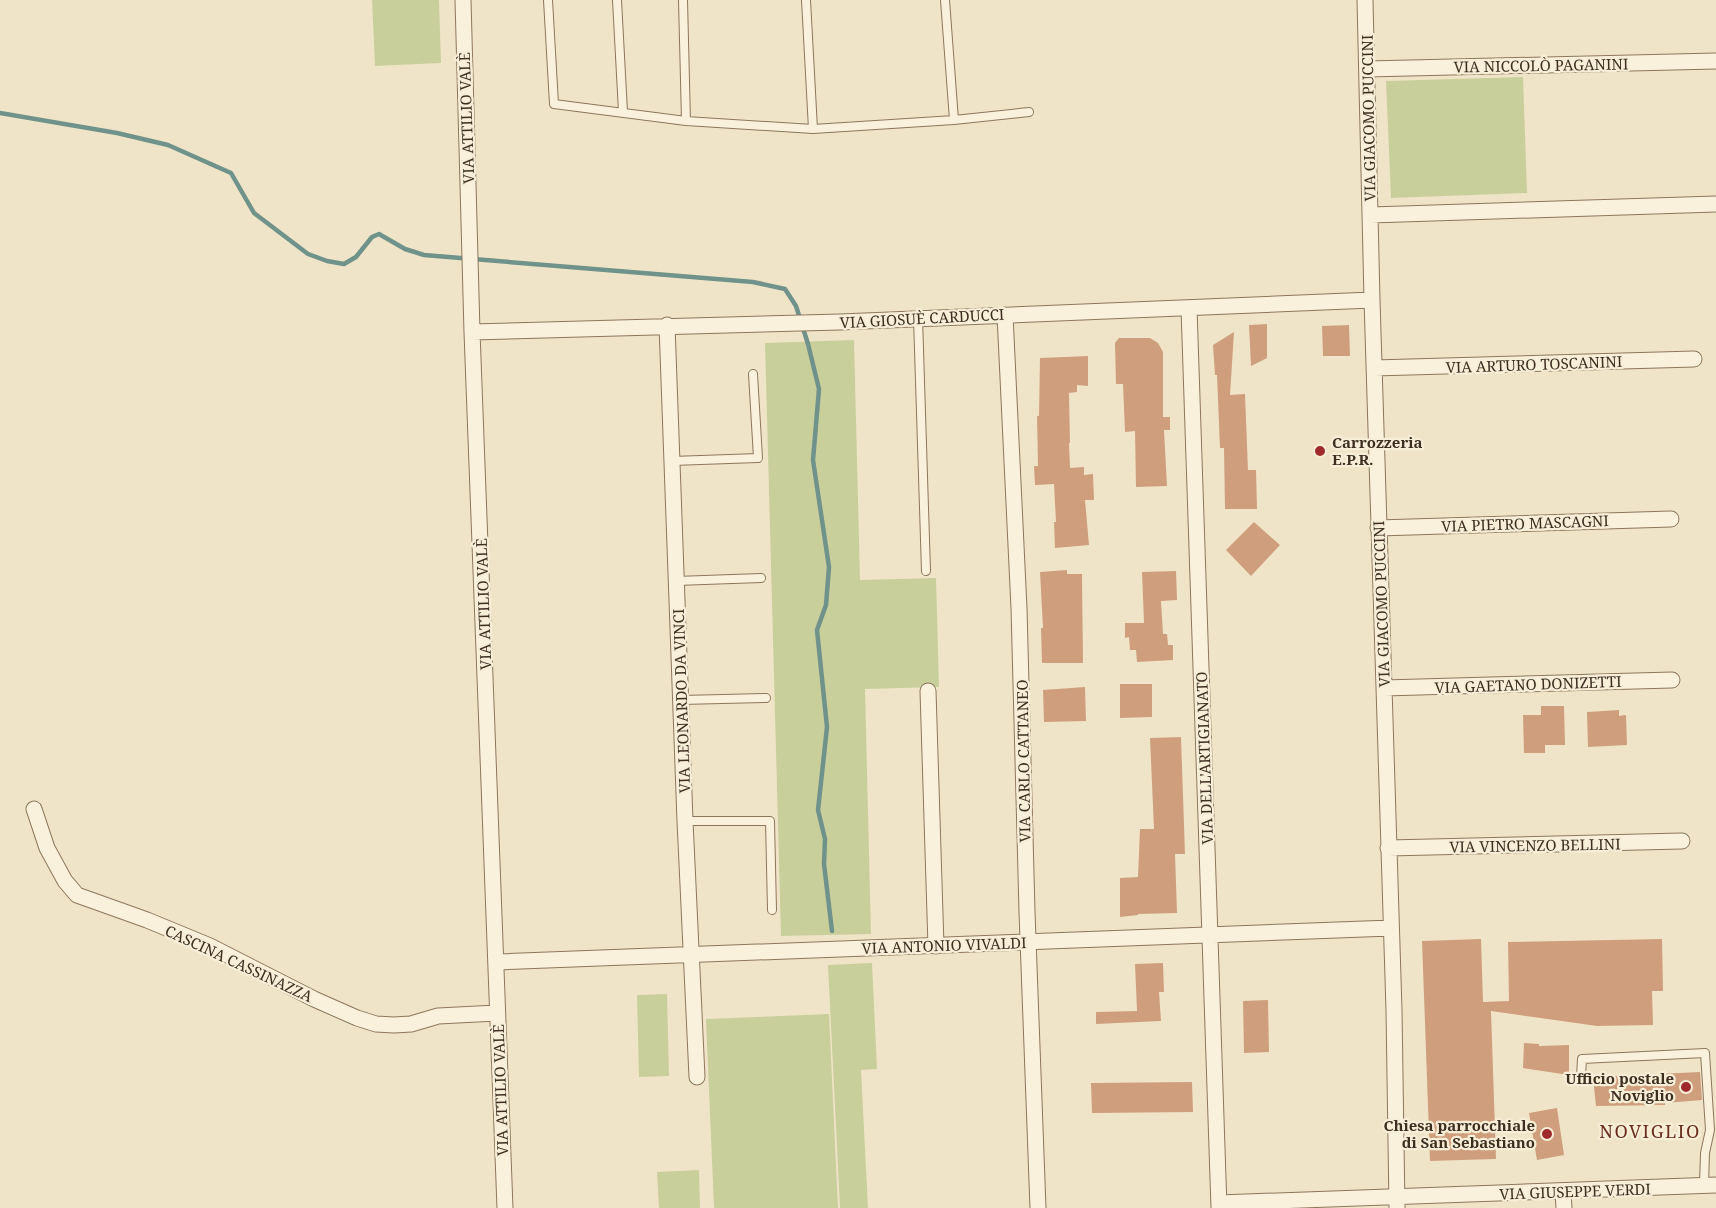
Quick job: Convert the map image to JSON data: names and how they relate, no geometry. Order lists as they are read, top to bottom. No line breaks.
{"streets":{"street":["VIA NICCOLÒ PAGANINI","VIA ATTILIO VALÈ","VIA GIACOMO PUCCINI","VIA GIOSUÈ CARDUCCI","VIA ARTURO TOSCANINI","VIA PIETRO MASCAGNI","VIA GAETANO DONIZETTI","VIA LEONARDO DA VINCI","VIA DELL'ARTIGIANATO","VIA CARLO CATTANEO","VIA VINCENZO BELLINI","VIA ANTONIO VIVALDI","CASCINA CASSINAZZA","VIA GIUSEPPE VERDI"]},"crossings":[["VIA NICCOLÒ PAGANINI","VIA GIACOMO PUCCINI"],["VIA ATTILIO VALÈ","VIA GIOSUÈ CARDUCCI"],["VIA ATTILIO VALÈ","VIA ANTONIO VIVALDI"],["VIA ATTILIO VALÈ","CASCINA CASSINAZZA"],["VIA GIACOMO PUCCINI","VIA GIOSUÈ CARDUCCI"],["VIA GIACOMO PUCCINI","VIA ARTURO TOSCANINI"],["VIA GIACOMO PUCCINI","VIA PIETRO MASCAGNI"],["VIA GIACOMO PUCCINI","VIA GAETANO DONIZETTI"],["VIA GIACOMO PUCCINI","VIA VINCENZO BELLINI"],["VIA GIACOMO PUCCINI","VIA ANTONIO VIVALDI"],["VIA GIACOMO PUCCINI","VIA GIUSEPPE VERDI"],["VIA GIOSUÈ CARDUCCI","VIA LEONARDO DA VINCI"],["VIA GIOSUÈ CARDUCCI","VIA DELL'ARTIGIANATO"],["VIA GIOSUÈ CARDUCCI","VIA CARLO CATTANEO"],["VIA LEONARDO DA VINCI","VIA ANTONIO VIVALDI"],["VIA DELL'ARTIGIANATO","VIA ANTONIO VIVALDI"],["VIA DELL'ARTIGIANATO","VIA GIUSEPPE VERDI"],["VIA CARLO CATTANEO","VIA ANTONIO VIVALDI"]],"districts":["NOVIGLIO"],"places":["Carrozzeria E.P.R.","Ufficio postale Noviglio","Chiesa parrocchiale di San Sebastiano"]}
